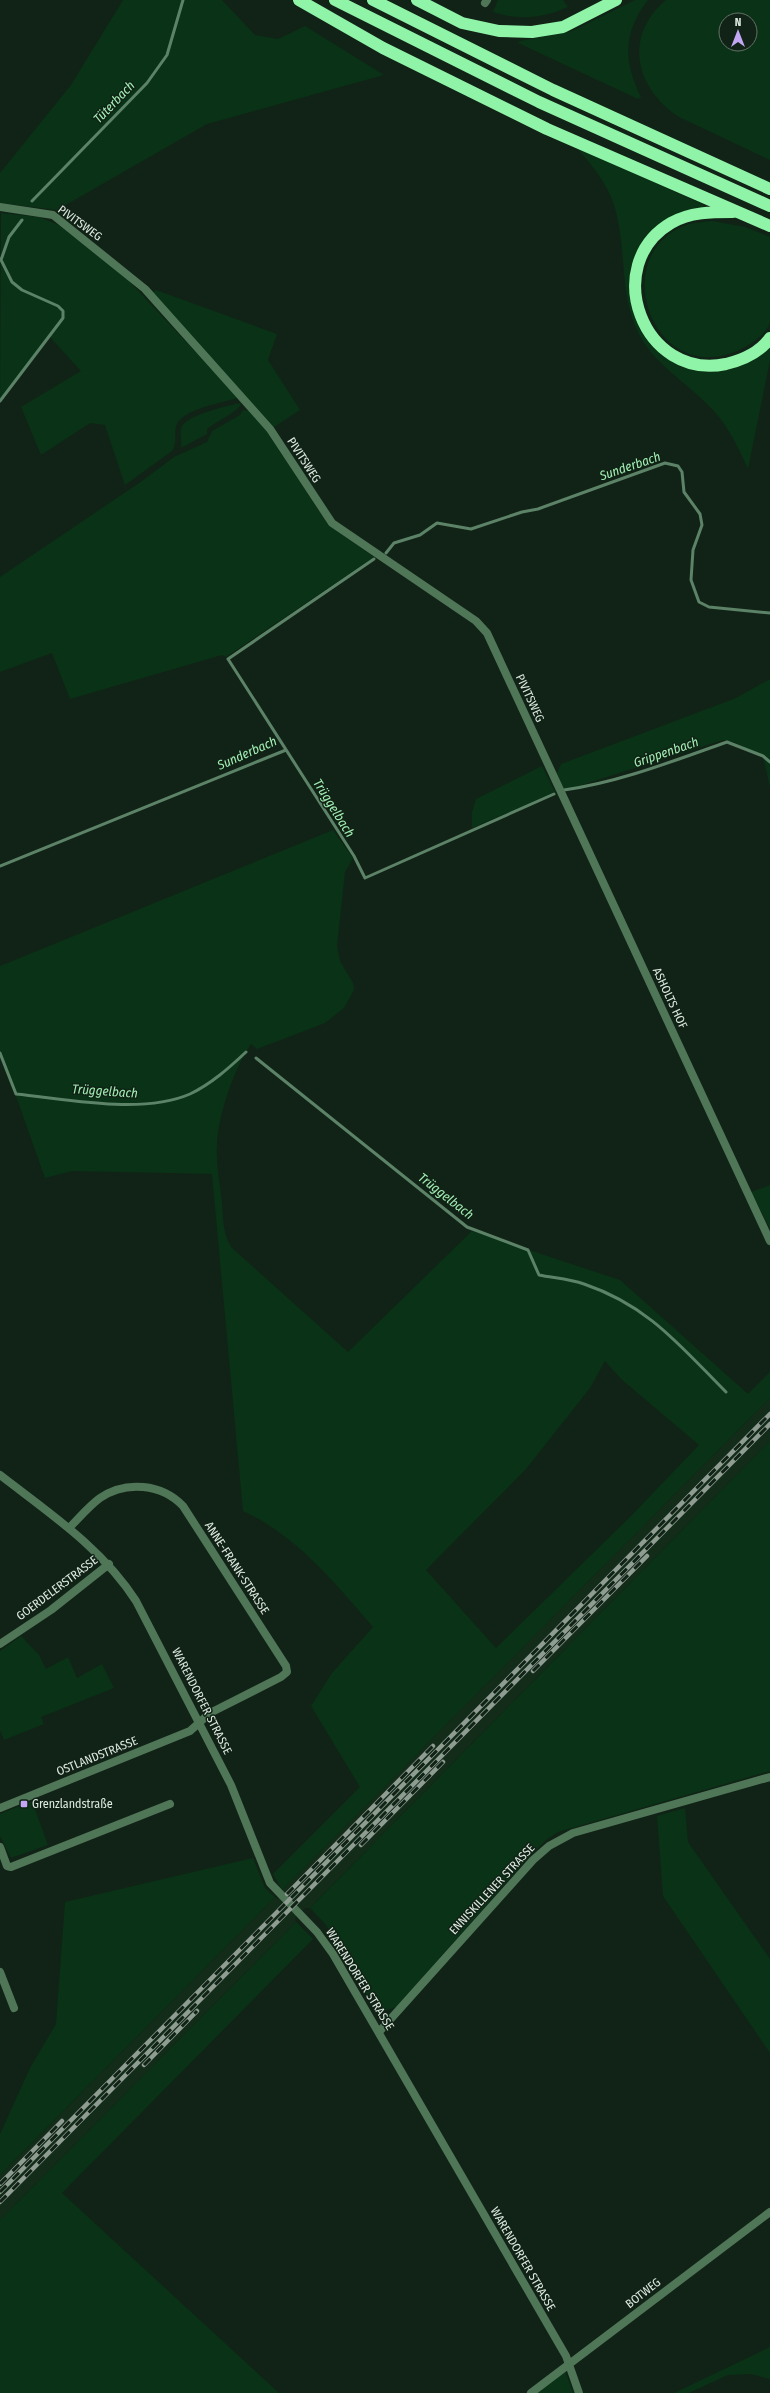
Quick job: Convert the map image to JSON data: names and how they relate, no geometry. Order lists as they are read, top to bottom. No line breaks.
{"streets":{"street":["PIVITSWEG","ASHOLTS HOF","ANNE-FRANK-STRASSE","GOERDELERSTRASSE","WARENDORFER STRASSE","OSTLANDSTRASSE","ENNISKILLENER STRASSE","BOTWEG"]},"crossings":[["PIVITSWEG","ASHOLTS HOF"],["ANNE-FRANK-STRASSE","WARENDORFER STRASSE"],["ANNE-FRANK-STRASSE","OSTLANDSTRASSE"],["GOERDELERSTRASSE","WARENDORFER STRASSE"],["WARENDORFER STRASSE","OSTLANDSTRASSE"],["WARENDORFER STRASSE","ENNISKILLENER STRASSE"],["WARENDORFER STRASSE","BOTWEG"]],"water":["Tüterbach","Sunderbach","Grippenbach","Trüggelbach"],"places":{"transit":["Grenzlandstraße"]},"north":"top"}
